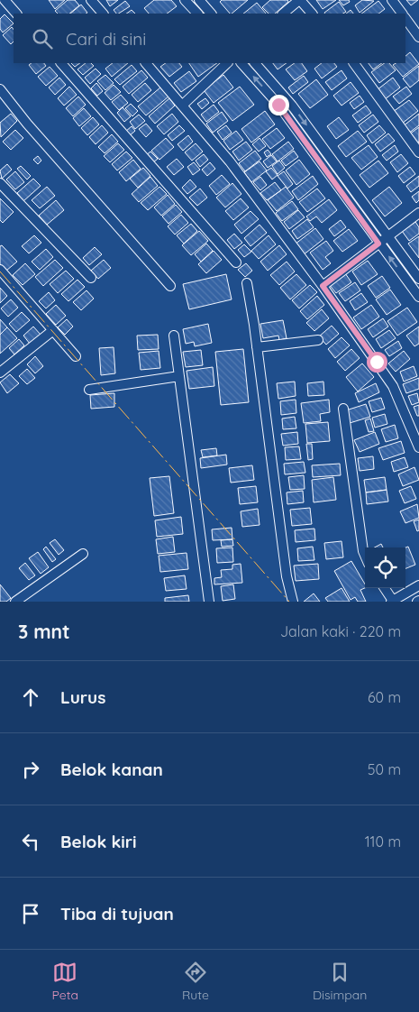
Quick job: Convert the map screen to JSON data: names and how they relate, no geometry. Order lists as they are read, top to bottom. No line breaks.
{"page":{"search":"Cari di sini","heading":["3 mnt","Jalan kaki · 220 m"],"list":[["Lurus","60 m"],["Belok kanan","50 m"],["Belok kiri","110 m"],"Tiba di tujuan"],"nav":["Peta","Rute","Disimpan"]}}
